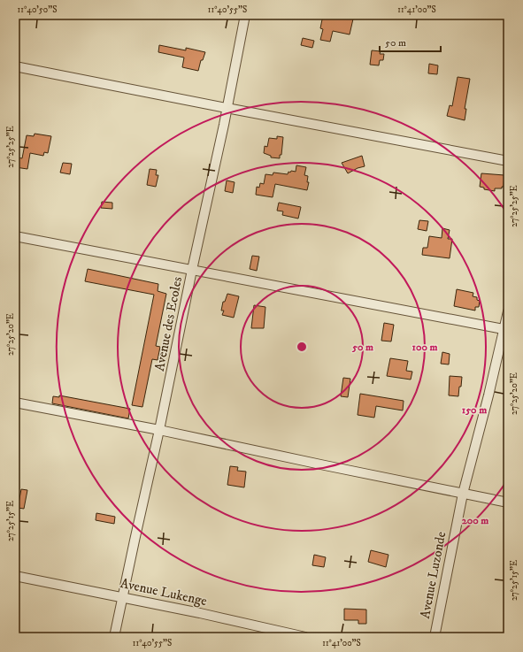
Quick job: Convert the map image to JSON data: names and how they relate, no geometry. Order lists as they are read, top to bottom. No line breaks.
{"streets":{"street":["Avenue des Ecoles","Avenue Luzonde","Avenue Lukenge"]},"crossings":[["Avenue des Ecoles","Avenue Lukenge"]],"scale_bar":"50 m","coordinates":["11°40'50\"S","11°40'55\"S","11°41'00\"S","27°25'25\"E","27°25'20\"E","27°25'15\"E"],"rings":["50 m","100 m","150 m","200 m"]}
